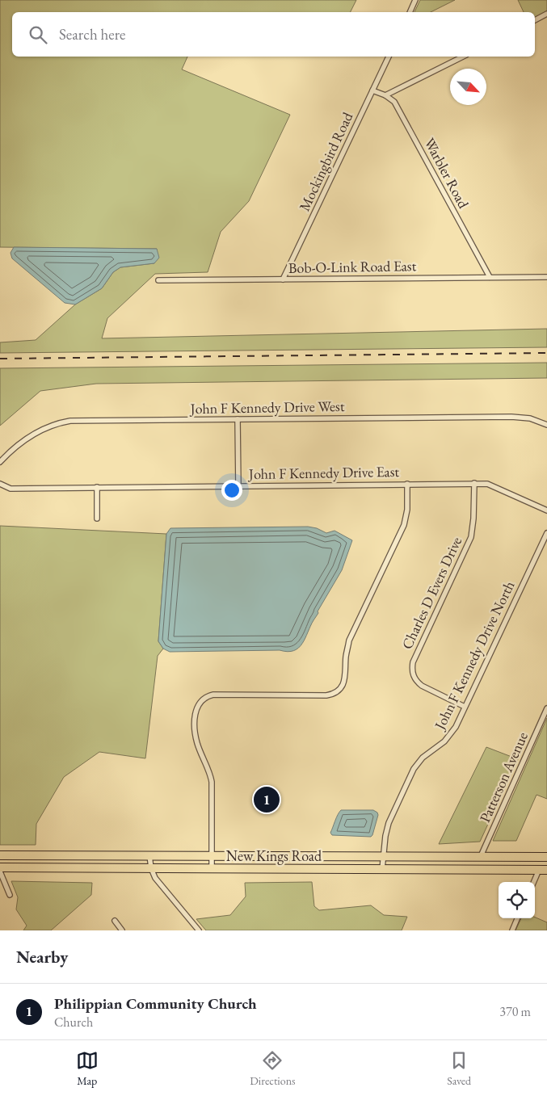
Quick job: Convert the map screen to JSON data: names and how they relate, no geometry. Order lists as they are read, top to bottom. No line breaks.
{"streets":{"highway":["New Kings Road"],"street":["Mockingbird Road","Warbler Road","Bob-O-Link Road East","John F Kennedy Drive West","John F Kennedy Drive East","Charles D Evers Drive","John F Kennedy Drive North","Patterson Avenue"]},"crossings":[["Mockingbird Road","Warbler Road"],["Mockingbird Road","Bob-O-Link Road East"],["Warbler Road","Bob-O-Link Road East"],["John F Kennedy Drive East","Charles D Evers Drive"],["Charles D Evers Drive","John F Kennedy Drive North"],["John F Kennedy Drive North","New Kings Road"],["Patterson Avenue","New Kings Road"]],"north":"bottom right","page":{"search":"Search here","pins":"1","heading":"Nearby","list":[{"mark":"1","name":"Philippian Community Church","note":"Church","value":"370 m"}],"nav":["Map","Directions","Saved"]}}
